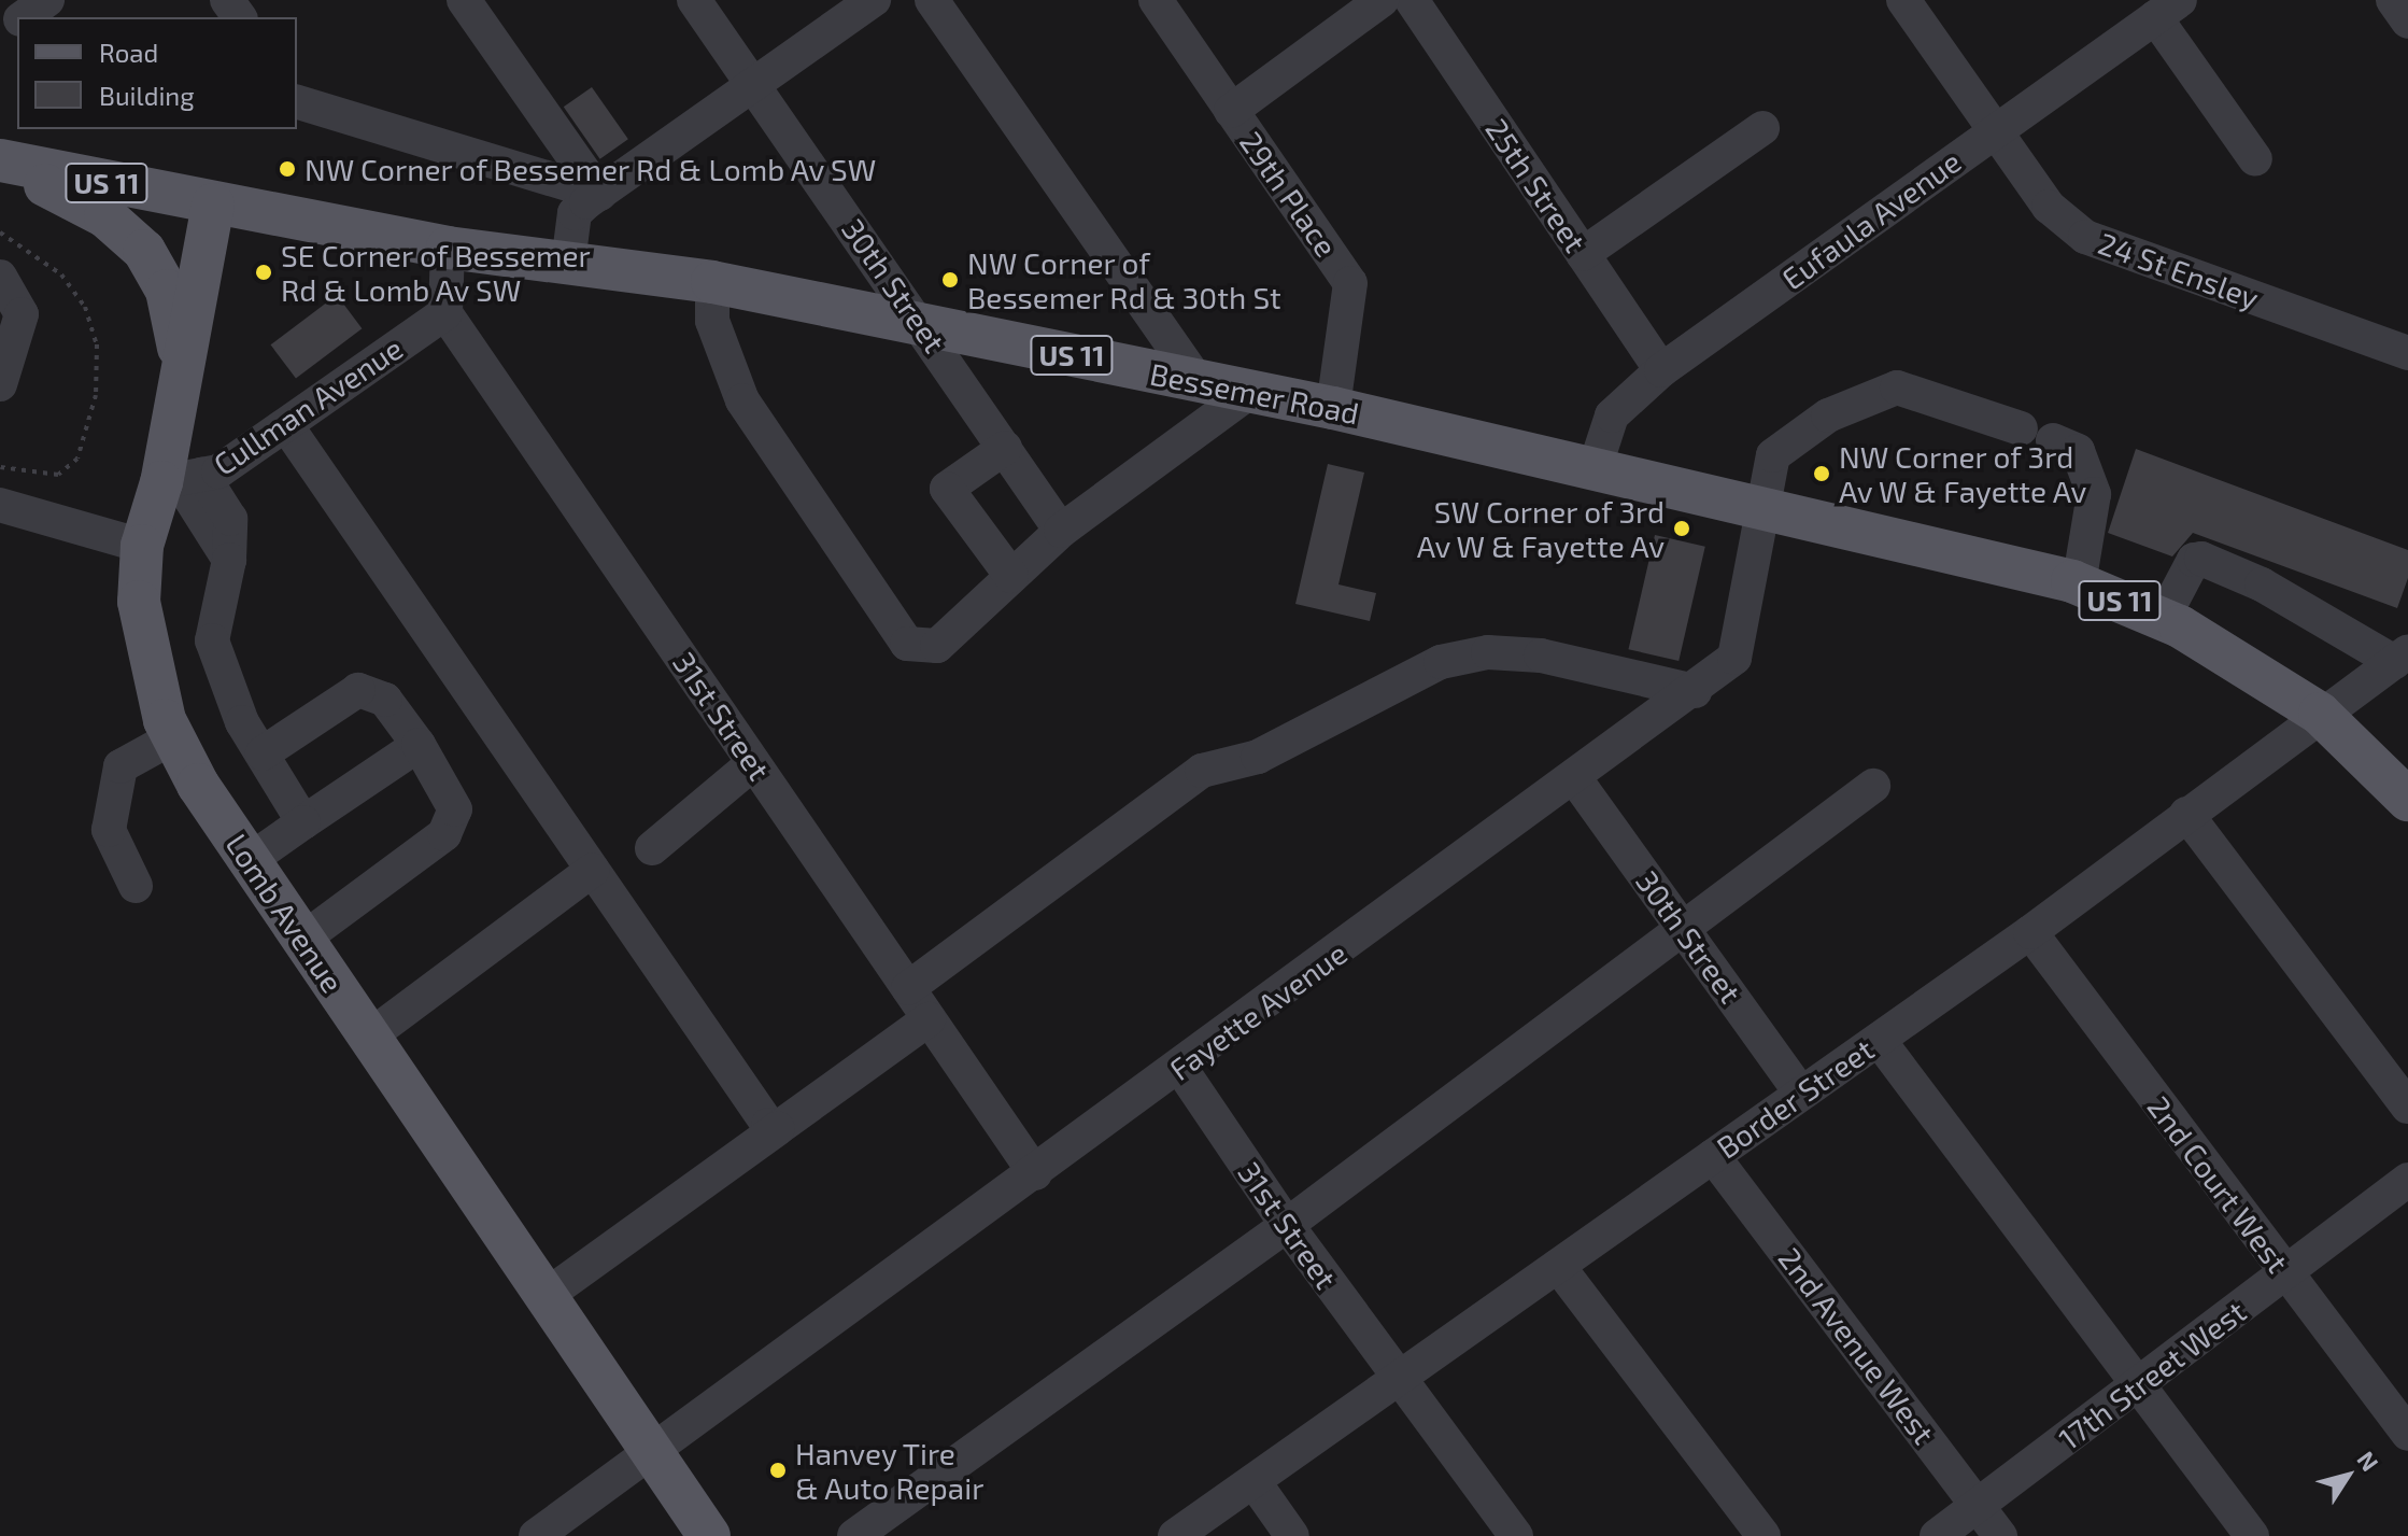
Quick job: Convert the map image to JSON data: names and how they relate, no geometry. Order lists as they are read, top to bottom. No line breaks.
{"streets":{"main road":["US 11","Bessemer Road","Lomb Avenue"],"street":["25th Street","29th Place","Eufaula Avenue","24 St Ensley","30th Street","Cullman Avenue","31st Street","Fayette Avenue","Border Street","2nd Court West","2nd Avenue West","17th Street West"]},"crossings":[["US 11","Bessemer Road"],["US 11","Border Street"],["25th Street","Eufaula Avenue"],["29th Place","Bessemer Road"],["Eufaula Avenue","24 St Ensley"],["Eufaula Avenue","Bessemer Road"],["30th Street","Bessemer Road"],["30th Street","Fayette Avenue"],["30th Street","Border Street"],["Bessemer Road","Lomb Avenue"],["Bessemer Road","Fayette Avenue"],["Bessemer Road","Border Street"],["Cullman Avenue","31st Street"],["Cullman Avenue","Lomb Avenue"],["31st Street","Fayette Avenue"],["31st Street","Border Street"],["Lomb Avenue","Fayette Avenue"],["Border Street","2nd Court West"],["Border Street","2nd Avenue West"],["2nd Court West","17th Street West"],["2nd Avenue West","17th Street West"]],"places":["NW Corner of Bessemer Rd & Lomb Av SW","SE Corner of Bessemer Rd & Lomb Av SW","NW Corner of Bessemer Rd & 30th St","NW Corner of 3rd Av W & Fayette Av","SW Corner of 3rd Av W & Fayette Av","Hanvey Tire & Auto Repair"],"legend":["Road","Building"],"north":"top right"}
